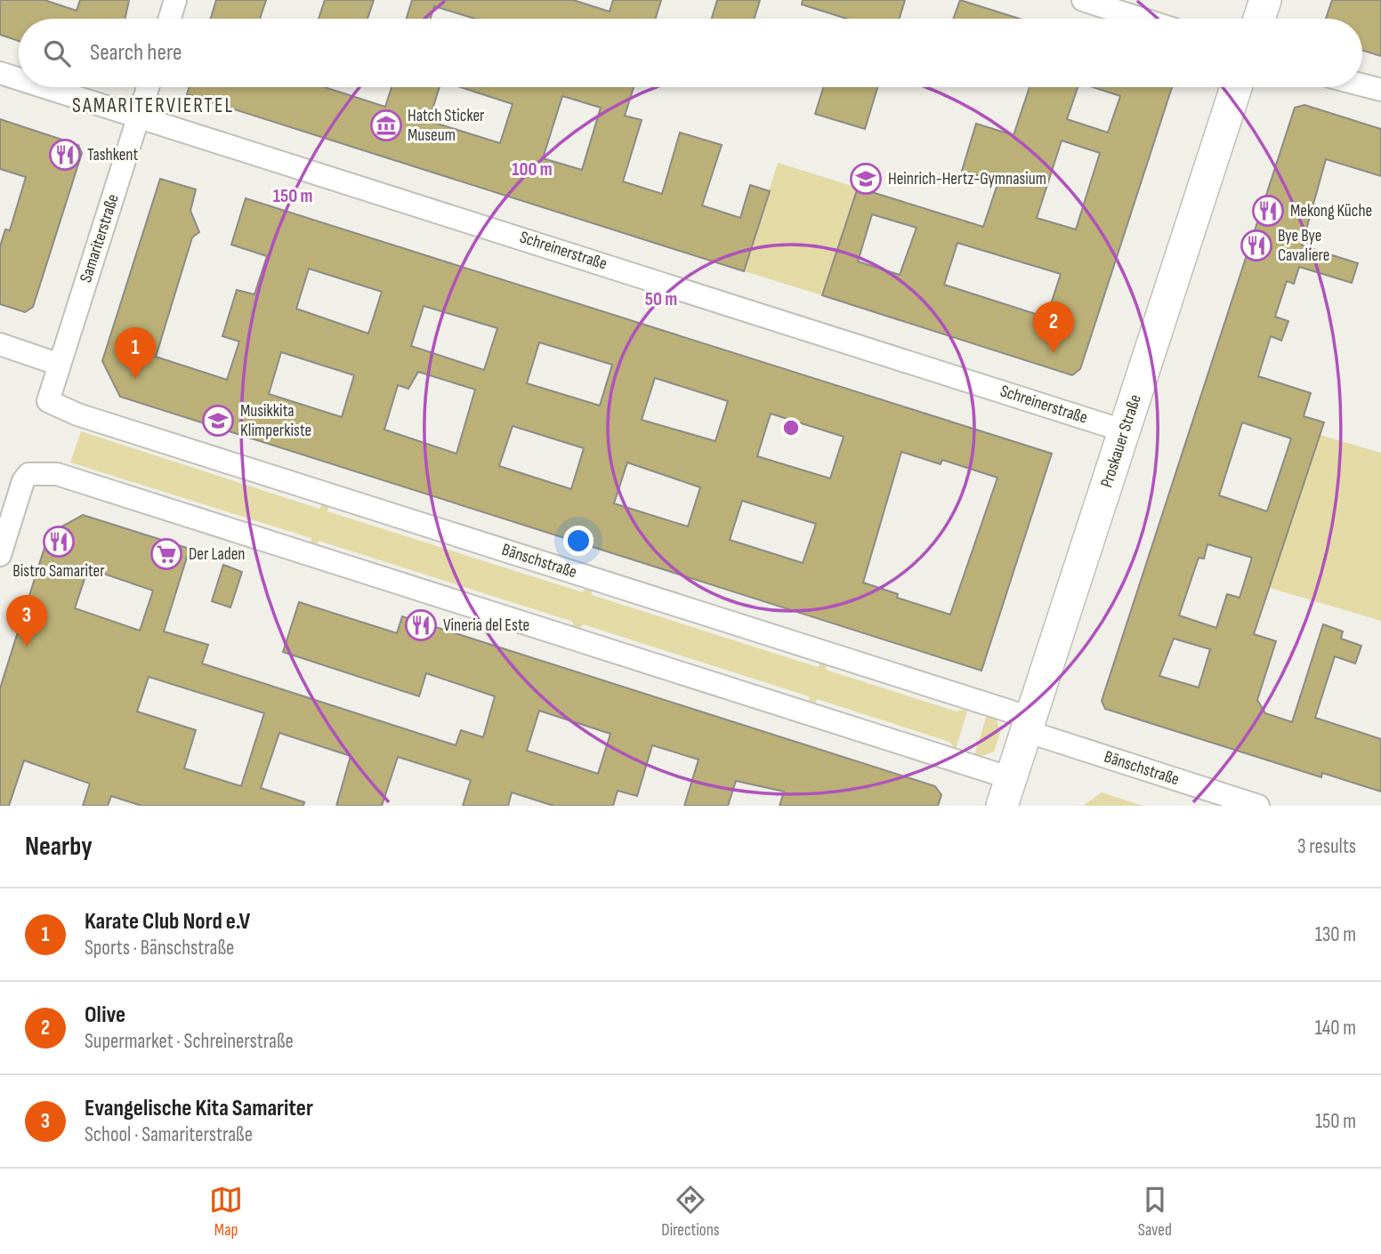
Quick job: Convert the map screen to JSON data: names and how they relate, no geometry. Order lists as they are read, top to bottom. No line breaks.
{"streets":{"street":["Samariterstraße","Schreinerstraße","Proskauer Straße","Bänschstraße"]},"crossings":[["Samariterstraße","Schreinerstraße"],["Samariterstraße","Bänschstraße"],["Schreinerstraße","Proskauer Straße"],["Proskauer Straße","Bänschstraße"]],"districts":["SAMARITERVIERTEL"],"places":{"museum":["Hatch Sticker Museum"],"restaurant":["Tashkent","Mekong Küche","Bye Bye Cavaliere","Bistro Samariter","Vineria del Este"],"school or university":["Heinrich-Hertz-Gymnasium","Musikkita Klimperkiste"],"supermarket":["Der Laden"]},"page":{"search":"Search here","pins":["2","1","3"],"heading":["Nearby","3 results"],"list":[{"mark":"1","name":"Karate Club Nord e.V","note":"Sports · Bänschstraße","value":"130 m"},{"mark":"2","name":"Olive","note":"Supermarket · Schreinerstraße","value":"140 m"},{"mark":"3","name":"Evangelische Kita Samariter","note":"School · Samariterstraße","value":"150 m"}],"nav":["Map","Directions","Saved"]},"rings":["100 m","150 m","50 m"]}
